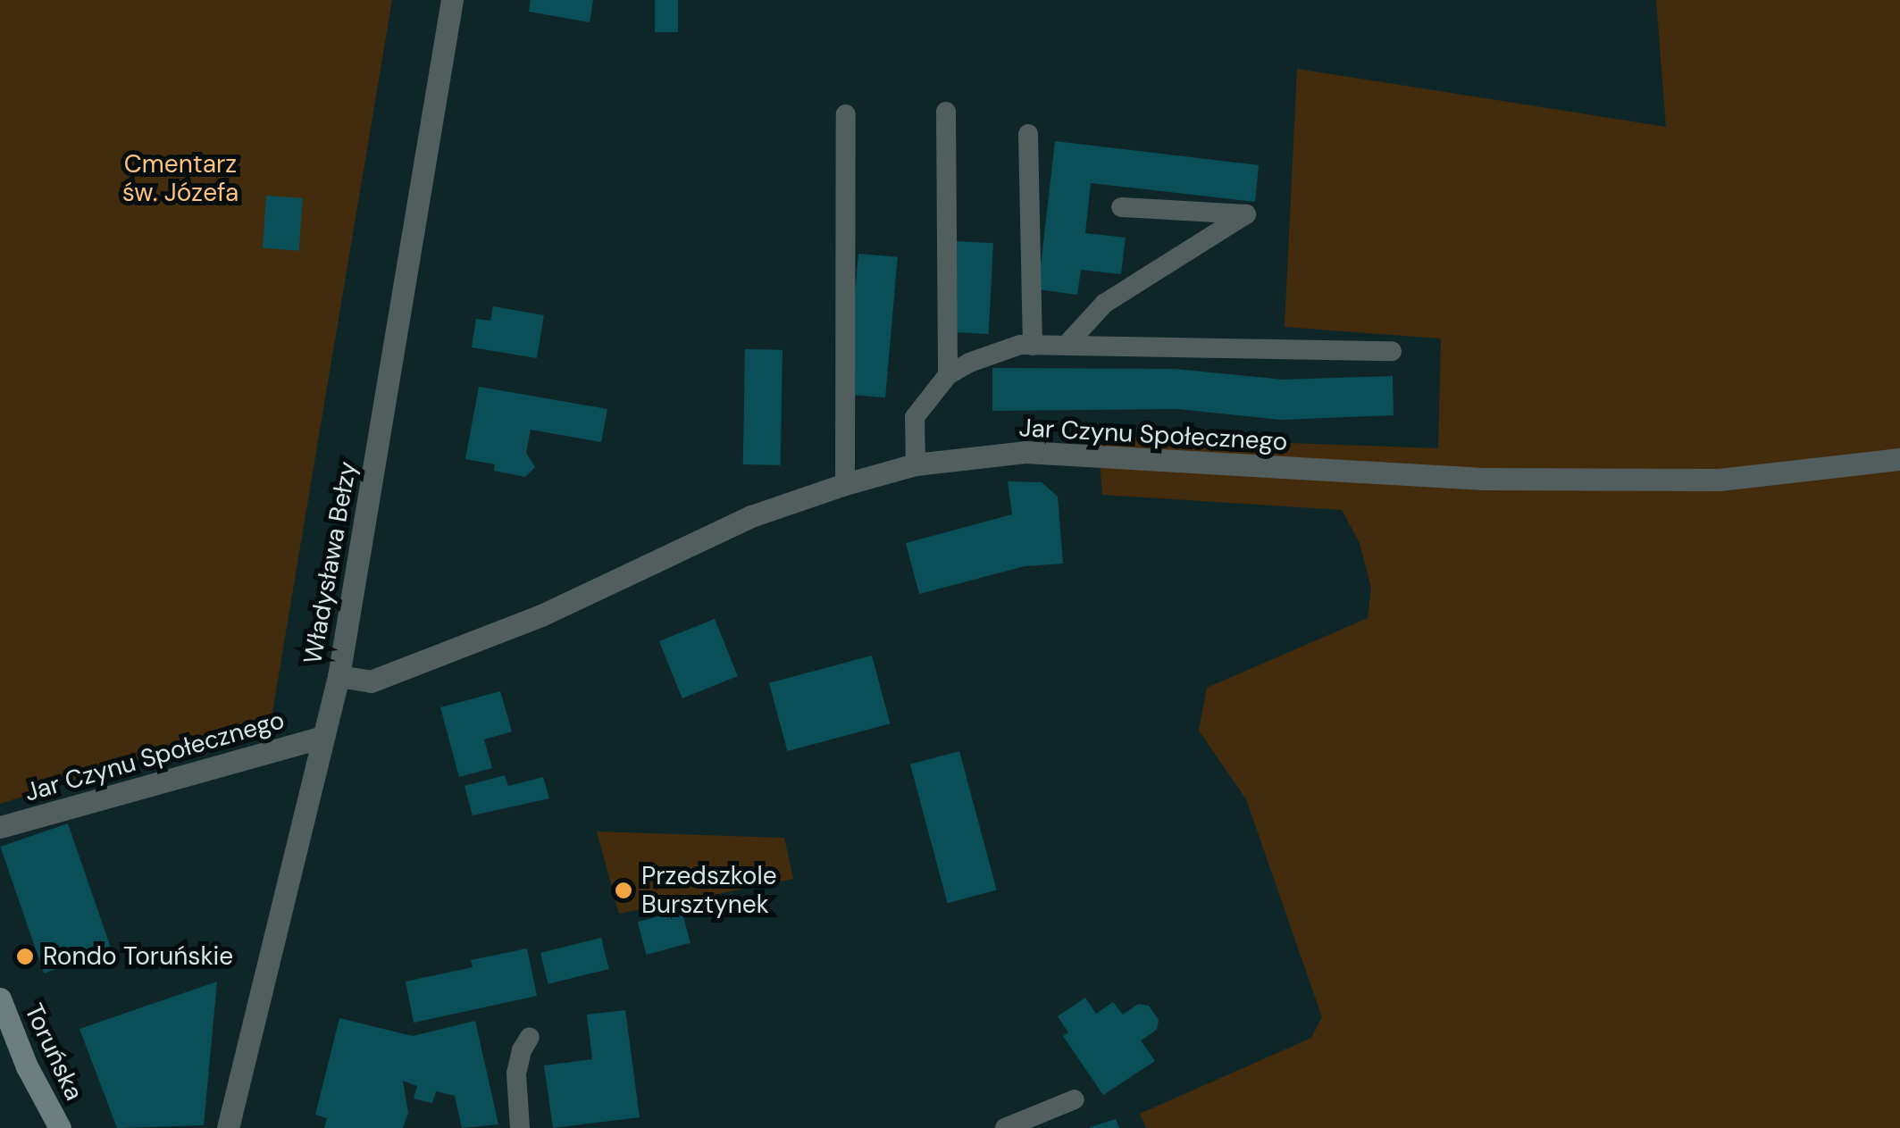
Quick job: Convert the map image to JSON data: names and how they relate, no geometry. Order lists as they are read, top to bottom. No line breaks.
{"streets":{"main road":["Toruńska"],"street":["Jar Czynu Społecznego","Władysława Bełzy"]},"crossings":[["Jar Czynu Społecznego","Władysława Bełzy"]],"parks":["Cmentarz św. Józefa"],"places":["Przedszkole Bursztynek","Rondo Toruńskie"]}
